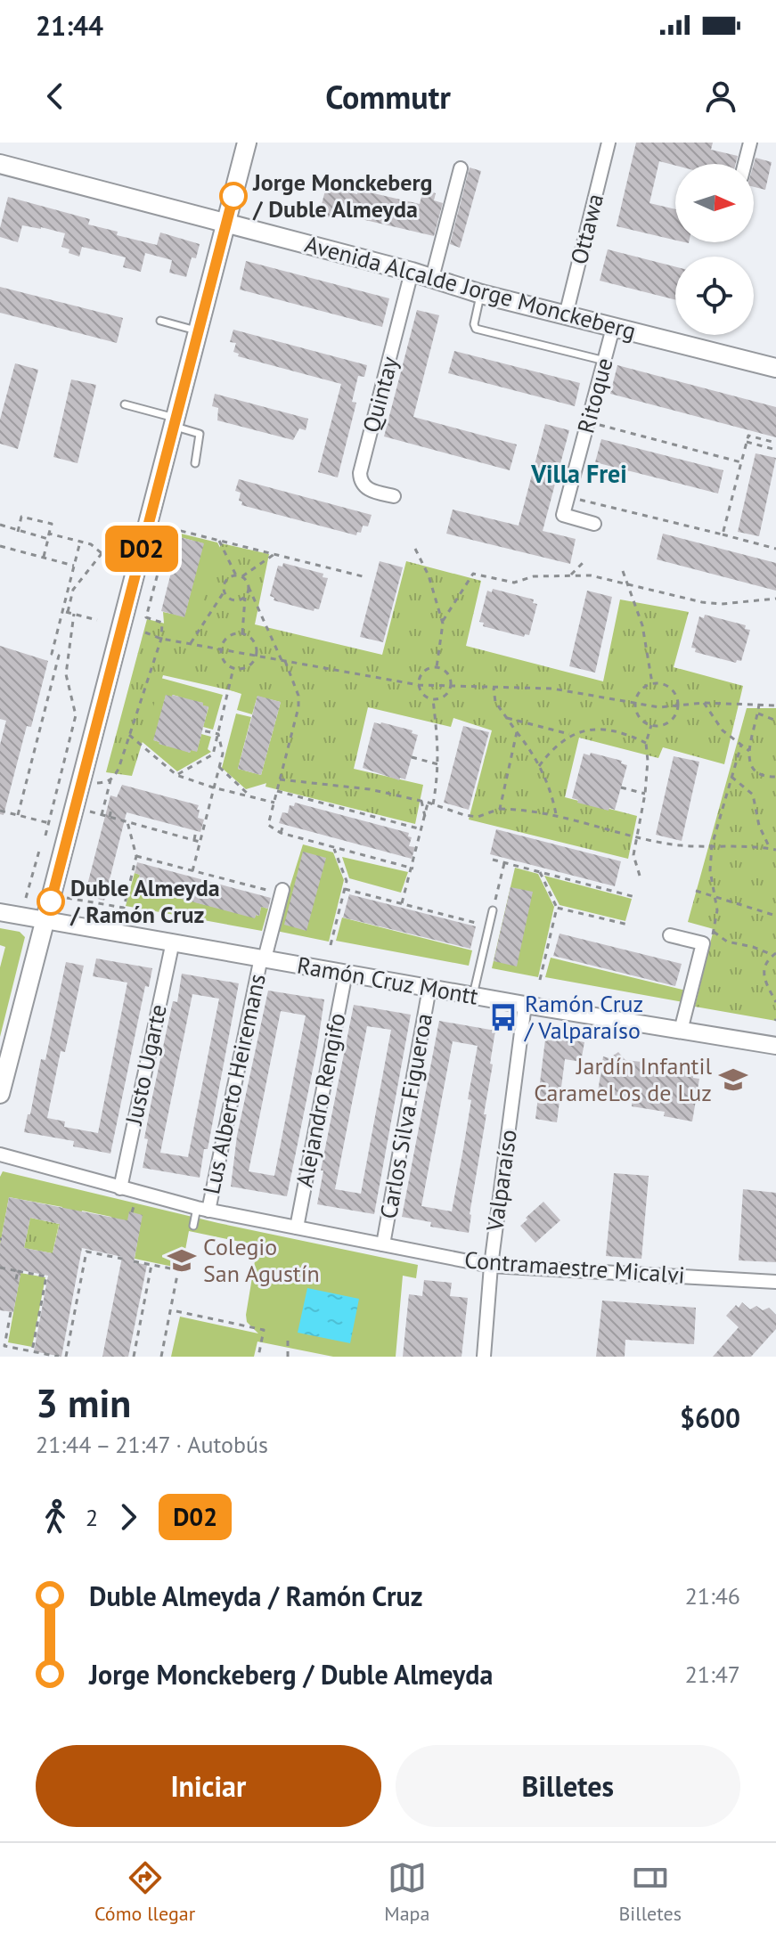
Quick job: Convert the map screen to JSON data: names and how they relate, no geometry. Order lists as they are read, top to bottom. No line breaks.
{"streets":{"main road":["Avenida Alcalde Jorge Monckeberg"],"street":["Ottawa","Quintay","Ritoque","Ramón Cruz Montt","Justo Ugarte","Lus Alberto Heiremans","Alejandro Rengifo","Carlos Silva Figueroa","Valparaíso","Contramaestre Micalvi"]},"crossings":[["Ottawa","Avenida Alcalde Jorge Monckeberg"],["Avenida Alcalde Jorge Monckeberg","Quintay"],["Avenida Alcalde Jorge Monckeberg","Ritoque"],["Ramón Cruz Montt","Justo Ugarte"],["Ramón Cruz Montt","Lus Alberto Heiremans"],["Ramón Cruz Montt","Alejandro Rengifo"],["Ramón Cruz Montt","Carlos Silva Figueroa"],["Ramón Cruz Montt","Valparaíso"],["Justo Ugarte","Contramaestre Micalvi"],["Lus Alberto Heiremans","Contramaestre Micalvi"],["Alejandro Rengifo","Contramaestre Micalvi"],["Carlos Silva Figueroa","Contramaestre Micalvi"],["Valparaíso","Contramaestre Micalvi"]],"districts":["Villa Frei"],"places":{"other":["Jorge Monckeberg / Duble Almeyda","Duble Almeyda / Ramón Cruz"],"bus stop":["Ramón Cruz / Valparaíso"],"school or university":["Jardín Infantil CarameLos de Luz","Colegio San Agustín"]},"lines":["bus line D02"],"north":"right","page":{"status":"21:44","header":"Commutr","on_map":"D02","heading":["3 min","21:44 – 21:47 · Autobús","$600"],"legs":["2","D02"],"list":[{"name":"Duble Almeyda / Ramón Cruz","value":"21:46"},{"name":"Jorge Monckeberg / Duble Almeyda","value":"21:47"}],"buttons":["Iniciar","Billetes"],"tabs":["Cómo llegar","Mapa","Billetes"]}}
